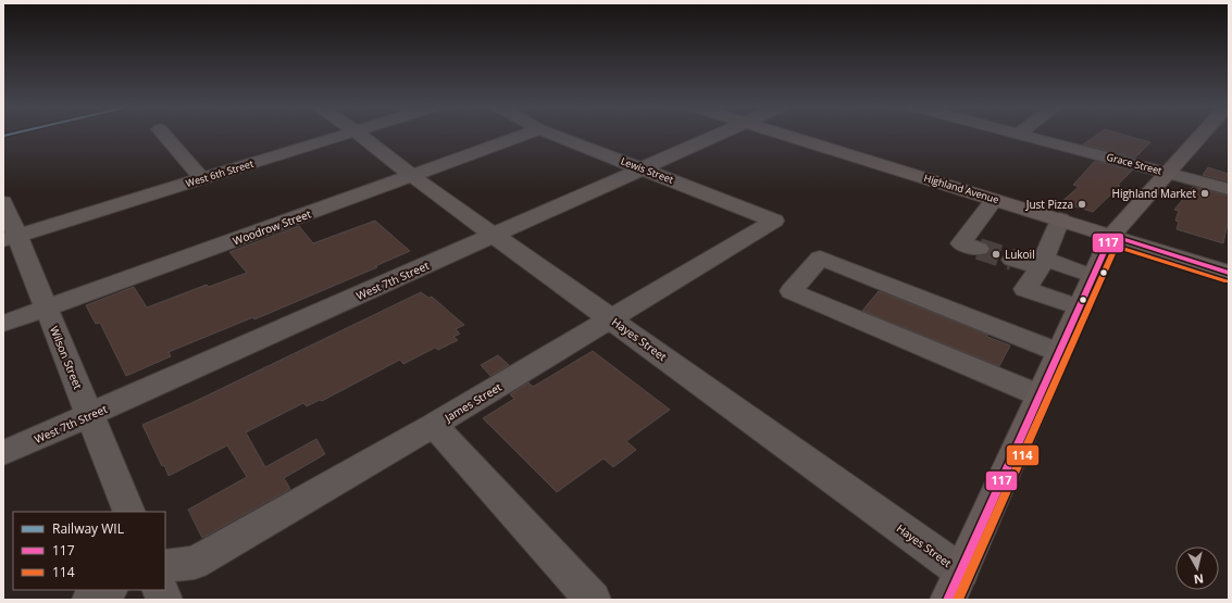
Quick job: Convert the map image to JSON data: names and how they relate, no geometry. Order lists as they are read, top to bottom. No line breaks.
{"streets":{"main road":["Highland Avenue"],"street":["Grace Street","Lewis Street","West 6th Street","Woodrow Street","West 7th Street","Hayes Street","Wilson Street","James Street"]},"crossings":[["Lewis Street","West 7th Street"],["Lewis Street","James Street"],["West 6th Street","Wilson Street"],["Woodrow Street","Hayes Street"],["Woodrow Street","Wilson Street"],["West 7th Street","Hayes Street"],["West 7th Street","Wilson Street"],["Hayes Street","James Street"]],"places":["Highland Market","Just Pizza","Lukoil"],"lines":["rail line WIL","transit line 117","transit line 114"],"legend":["Railway WIL","117","114"],"north":"bottom"}
